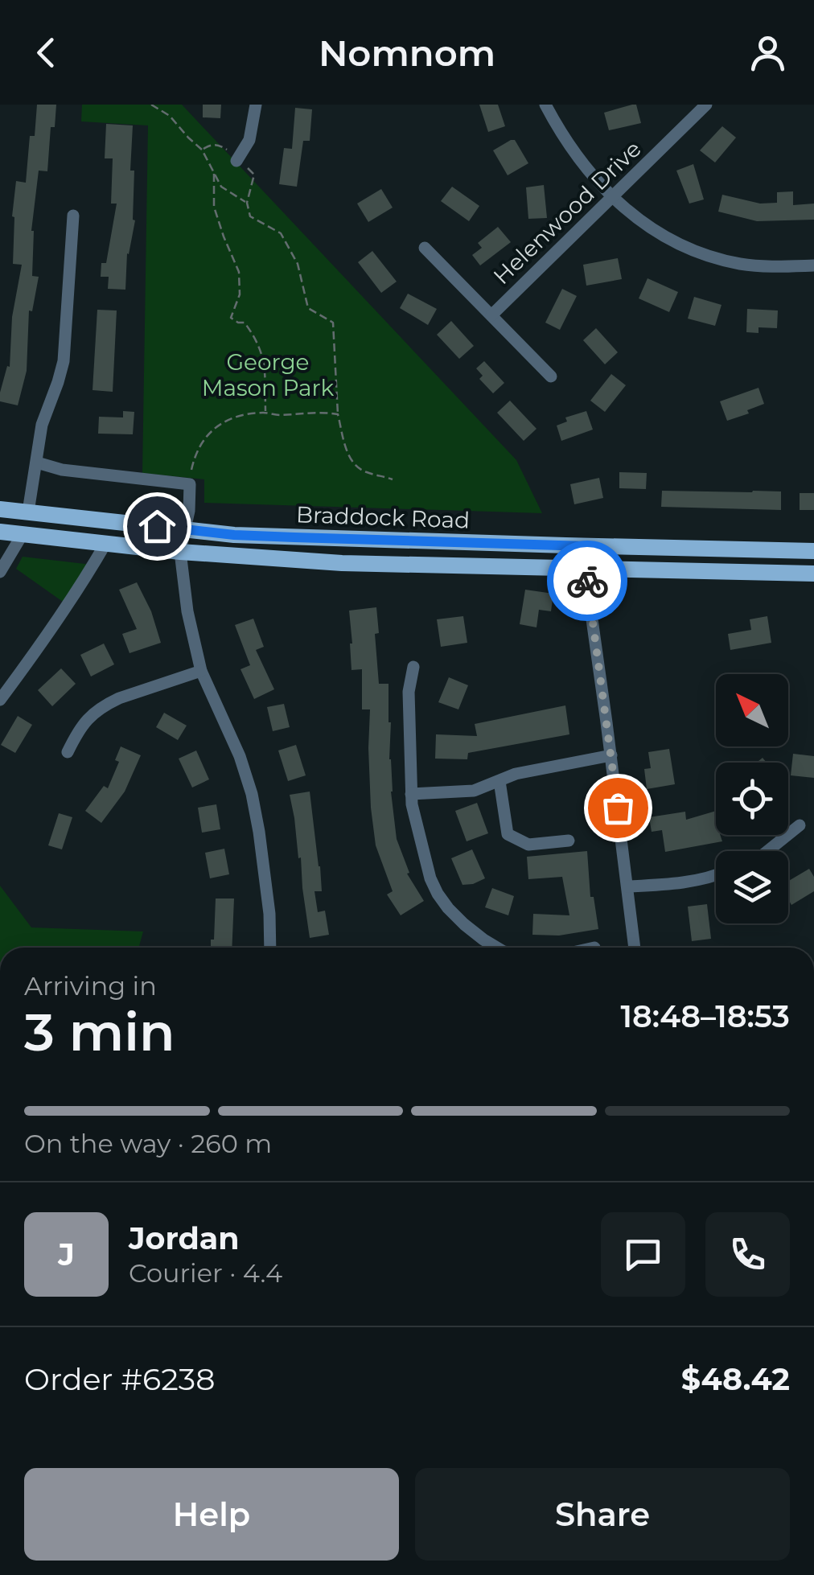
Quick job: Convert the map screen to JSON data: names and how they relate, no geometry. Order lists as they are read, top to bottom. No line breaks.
{"streets":{"main road":["Braddock Road"],"street":["Helenwood Drive"]},"parks":["George Mason Park"],"north":"top left","page":{"header":"Nomnom","heading":["3 min","Arriving in","18:48–18:53"],"panel":["Jordan","Courier · 4.4","Order #6238","$48.42"],"bar":"On the way · 260 m","round":"J","buttons":["Help","Share"]}}
